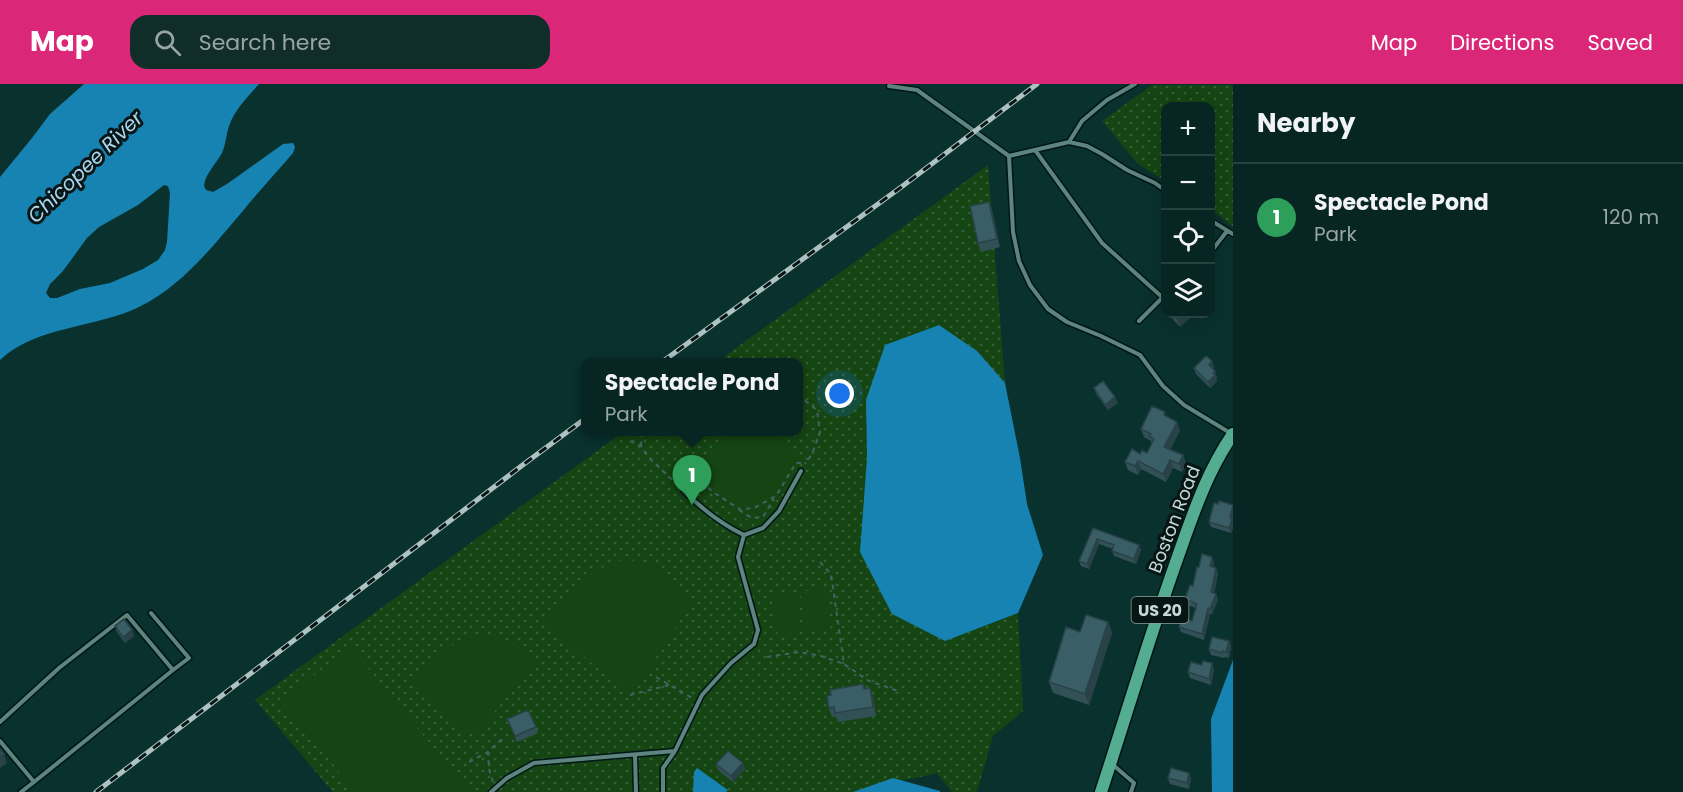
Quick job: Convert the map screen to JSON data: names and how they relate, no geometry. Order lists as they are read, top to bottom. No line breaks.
{"streets":{"main road":["Boston Road","US 20"]},"water":["Chicopee River"],"page":{"header":"Map","search":"Search here","nav":["Map","Directions","Saved"],"heading":"Nearby","map_buttons":["+","−"],"list":[{"mark":"1","name":"Spectacle Pond","note":"Park","value":"120 m"}],"popup":["Spectacle Pond","Park"],"pins":"1"}}
